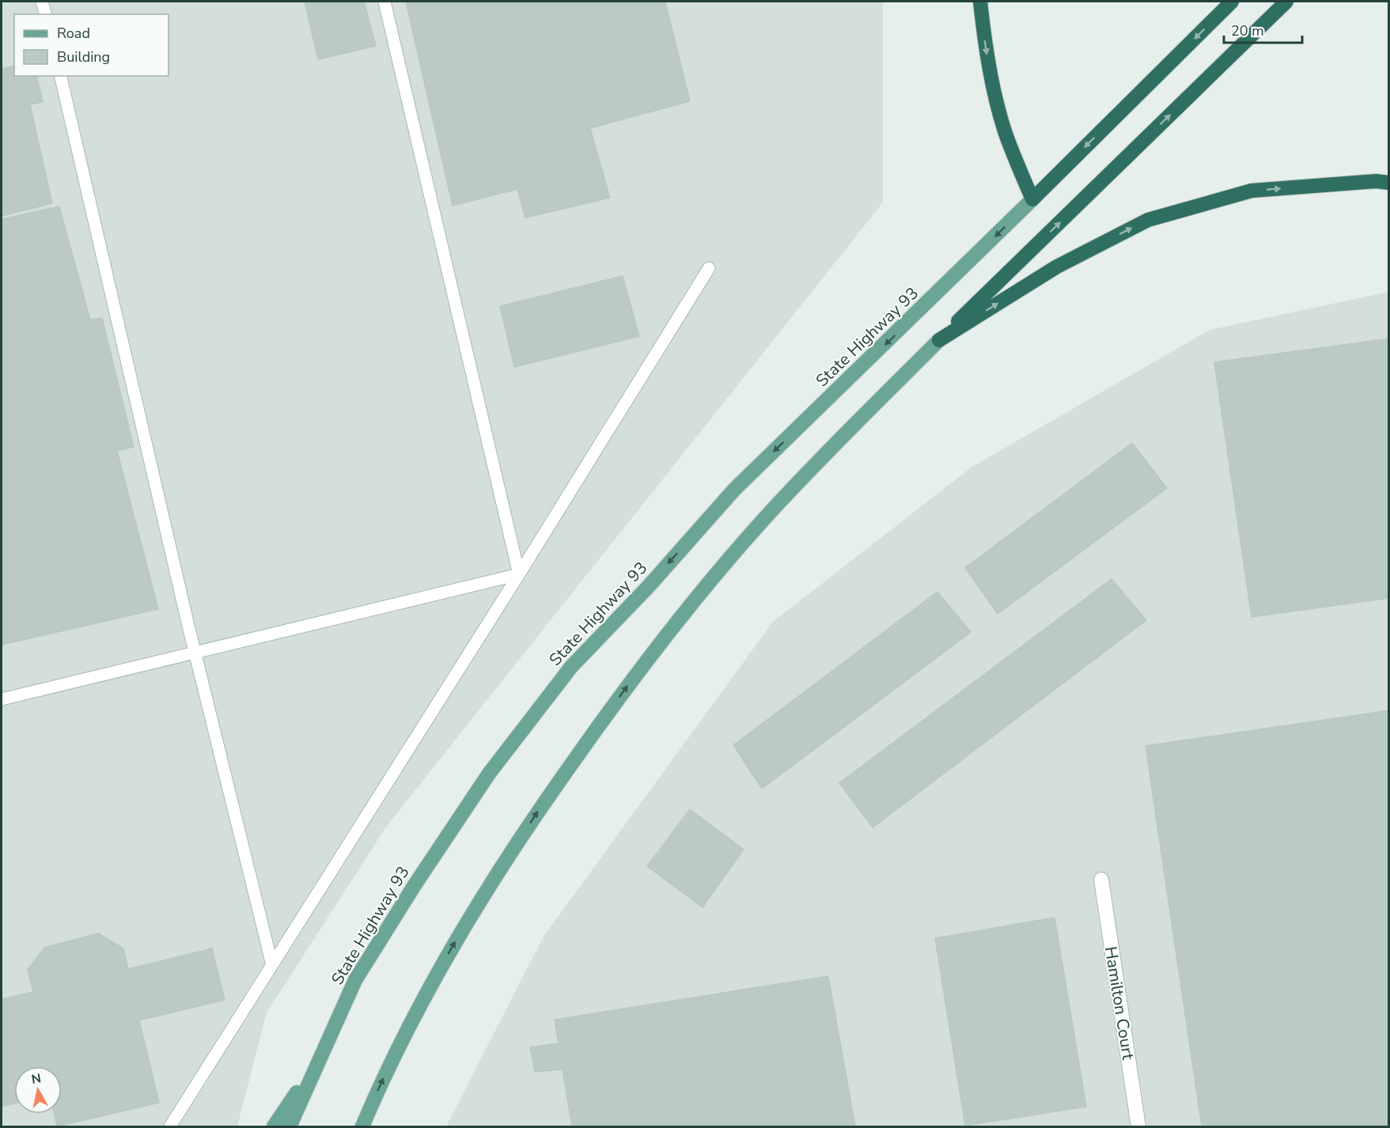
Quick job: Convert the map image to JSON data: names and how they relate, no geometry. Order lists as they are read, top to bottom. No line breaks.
{"streets":{"main road":["State Highway 93"],"street":["Hamilton Court"]},"legend":["Road","Building"],"scale_bar":"20 m","north":"top"}
